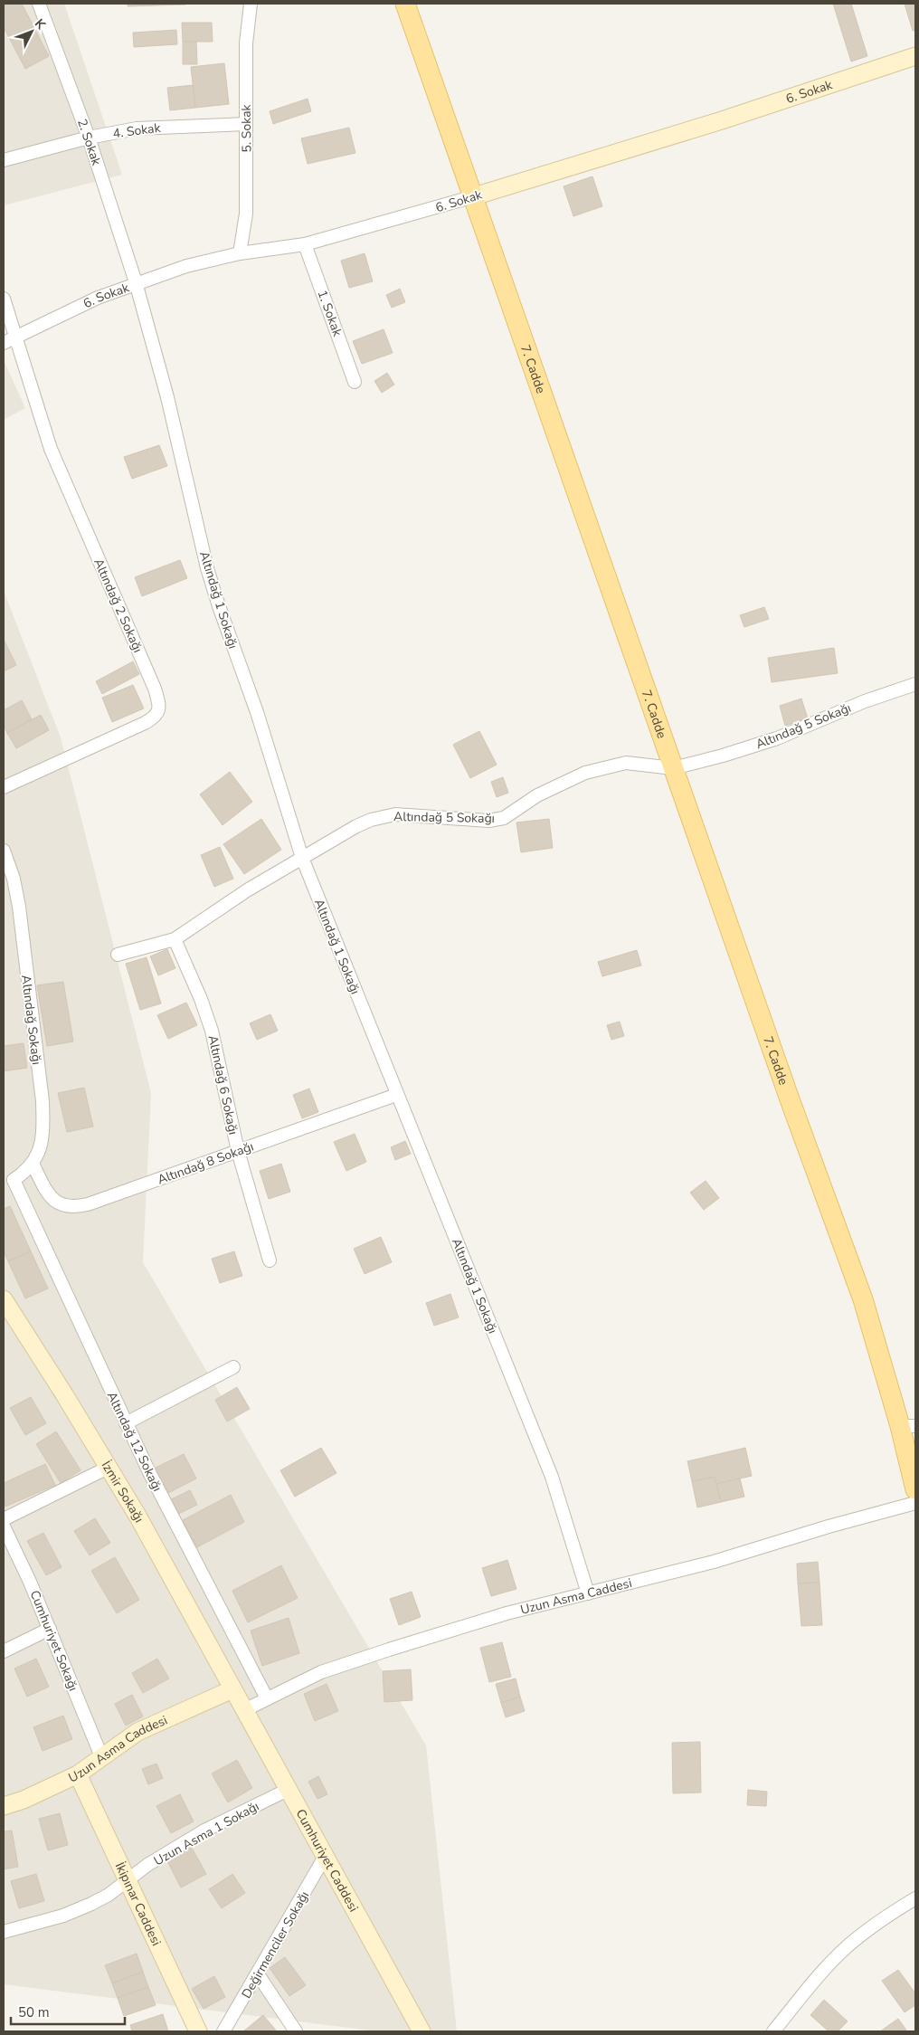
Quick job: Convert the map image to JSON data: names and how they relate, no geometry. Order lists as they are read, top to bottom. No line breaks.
{"streets":{"main road":["7. Cadde"],"street":["6. Sokak","5. Sokak","4. Sokak","2. Sokak","1. Sokak","Altındağ 1 Sokağı","Altındağ 2 Sokağı","Altındağ 5 Sokağı","Altındağ Sokağı","Altındağ 6 Sokağı","Altındağ 8 Sokağı","Altındağ 12 Sokağı","İzmir Sokağı","Uzun Asma Caddesi","Cumhuriyet Sokağı","Uzun Asma 1 Sokağı","Cumhuriyet Caddesi","İkipınar Caddesi","Değirmenciler Sokağı"]},"crossings":[["6. Sokak","5. Sokak"],["6. Sokak","2. Sokak"],["6. Sokak","1. Sokak"],["6. Sokak","7. Cadde"],["6. Sokak","Altındağ 1 Sokağı"],["6. Sokak","Altındağ 2 Sokağı"],["5. Sokak","4. Sokak"],["4. Sokak","2. Sokak"],["2. Sokak","Altındağ 1 Sokağı"],["7. Cadde","Altındağ 5 Sokağı"],["Altındağ 1 Sokağı","Altındağ 5 Sokağı"],["Altındağ 1 Sokağı","Altındağ 8 Sokağı"],["Altındağ 1 Sokağı","Uzun Asma Caddesi"],["Altındağ 5 Sokağı","Altındağ 6 Sokağı"],["Altındağ Sokağı","Altındağ 8 Sokağı"],["Altındağ Sokağı","Altındağ 12 Sokağı"],["Altındağ 6 Sokağı","Altındağ 8 Sokağı"],["Altındağ 12 Sokağı","Uzun Asma Caddesi"],["İzmir Sokağı","Uzun Asma Caddesi"],["İzmir Sokağı","Cumhuriyet Caddesi"],["Uzun Asma Caddesi","Cumhuriyet Sokağı"],["Uzun Asma Caddesi","Cumhuriyet Caddesi"],["Uzun Asma Caddesi","İkipınar Caddesi"],["Uzun Asma 1 Sokağı","Cumhuriyet Caddesi"],["Uzun Asma 1 Sokağı","İkipınar Caddesi"],["Cumhuriyet Caddesi","Değirmenciler Sokağı"]],"scale_bar":"50 m","north":"top right"}
